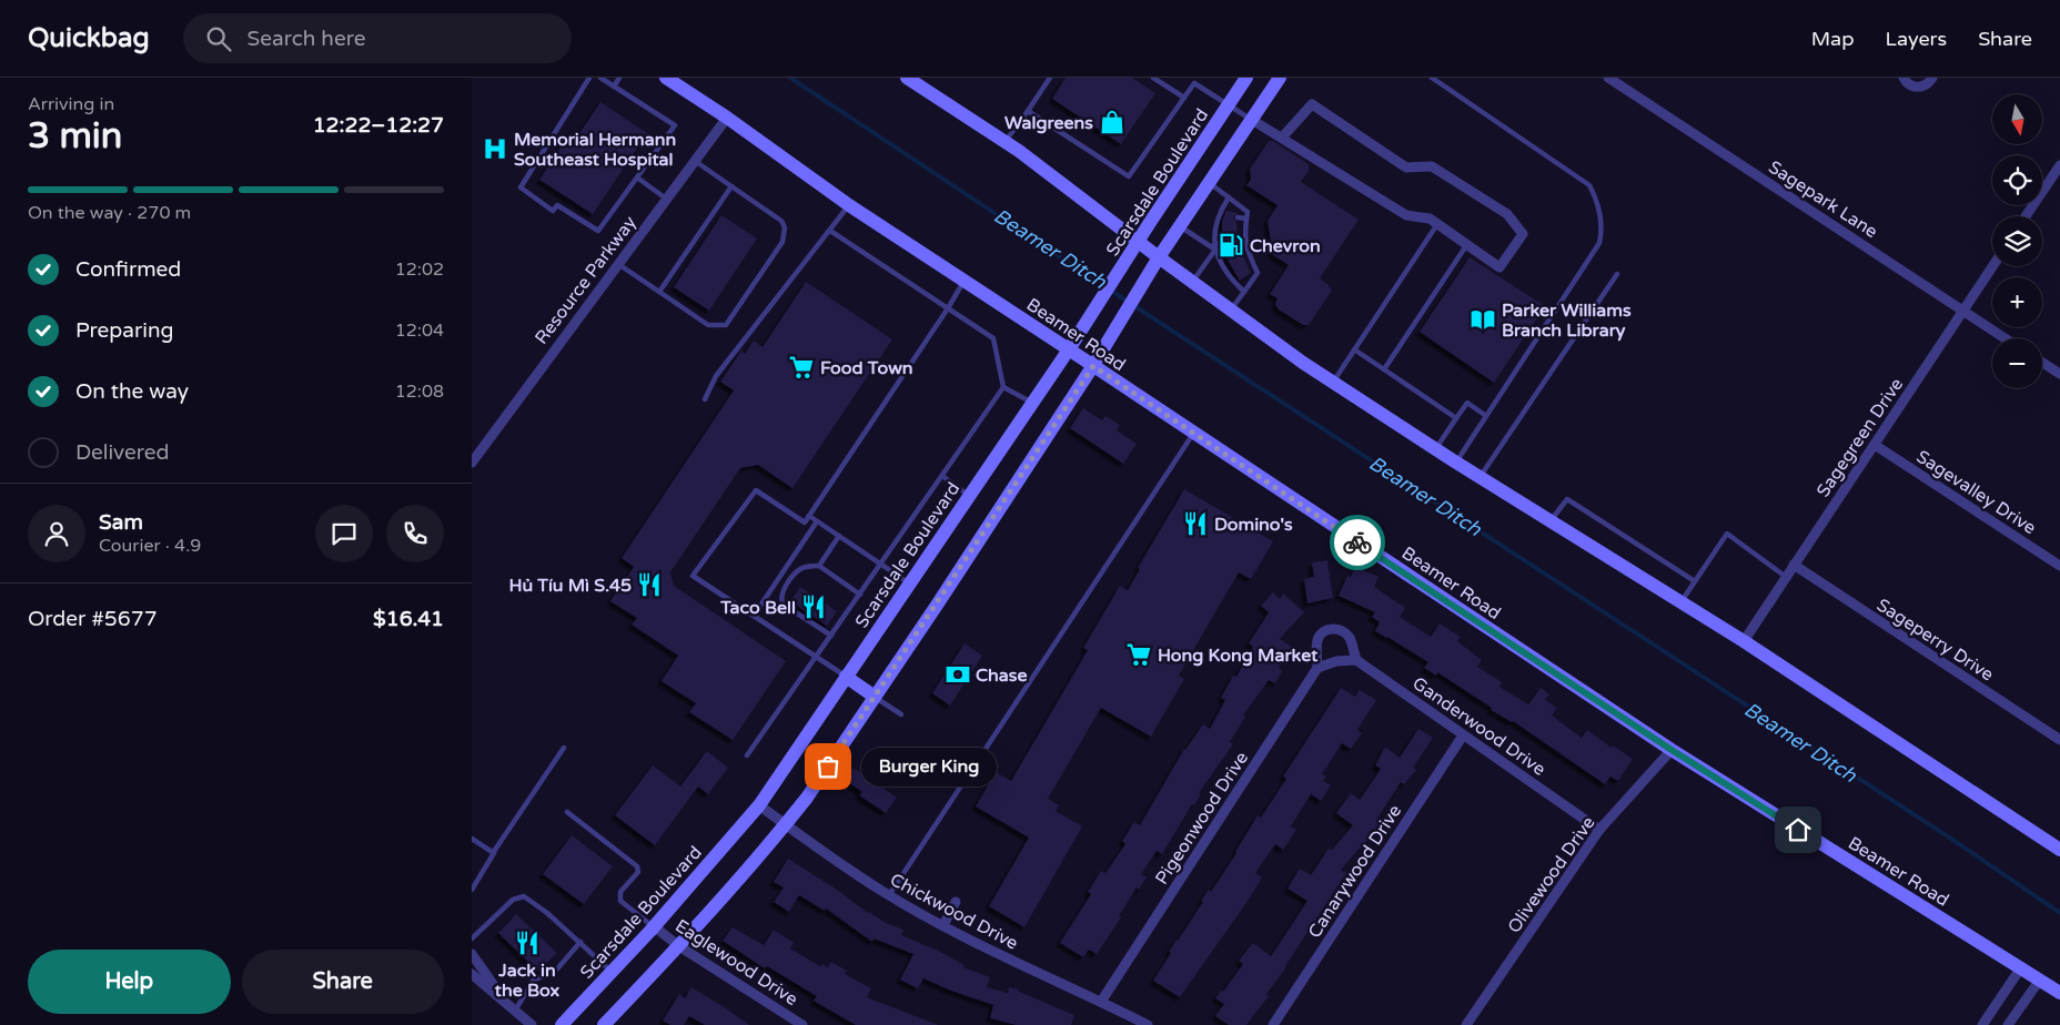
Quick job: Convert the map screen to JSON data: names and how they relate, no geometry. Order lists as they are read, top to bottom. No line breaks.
{"streets":{"main road":["Scarsdale Boulevard","Beamer Road"],"street":["Sagepark Lane","Resource Parkway","Sagegreen Drive","Sagevalley Drive","Sageperry Drive","Ganderwood Drive","Pigeonwood Drive","Canarywood Drive","Olivewood Drive","Chickwood Drive","Eaglewood Drive"]},"crossings":[["Scarsdale Boulevard","Beamer Road"],["Scarsdale Boulevard","Chickwood Drive"],["Scarsdale Boulevard","Eaglewood Drive"],["Sagepark Lane","Sagegreen Drive"],["Resource Parkway","Beamer Road"],["Beamer Road","Olivewood Drive"],["Sagegreen Drive","Sagevalley Drive"],["Sagegreen Drive","Sageperry Drive"],["Ganderwood Drive","Canarywood Drive"],["Ganderwood Drive","Olivewood Drive"],["Pigeonwood Drive","Chickwood Drive"]],"water":["Beamer Ditch"],"places":{"shop":["Walgreens"],"hospital":["Memorial Hermann Southeast Hospital"],"fuel station":["Chevron"],"library":["Parker Williams Branch Library"],"supermarket":["Food Town","Hong Kong Market"],"restaurant":["Domino's","Hủ Tíu Mì S.45","Taco Bell","Jack in the Box"],"bank":["Chase"],"other":["Burger King"]},"north":"bottom","page":{"header":"Quickbag","search":"Search here","nav":["Map","Layers","Share"],"heading":["3 min","Arriving in","12:22–12:27"],"panel":["Sam","Courier · 4.9","Order #5677","$16.41"],"map_buttons":["+","−"],"bar":"On the way · 270 m","list":[["Confirmed","12:02"],["Preparing","12:04"],["On the way","12:08"],"Delivered"],"bubble":"Burger King","buttons":["Help","Share"]}}
